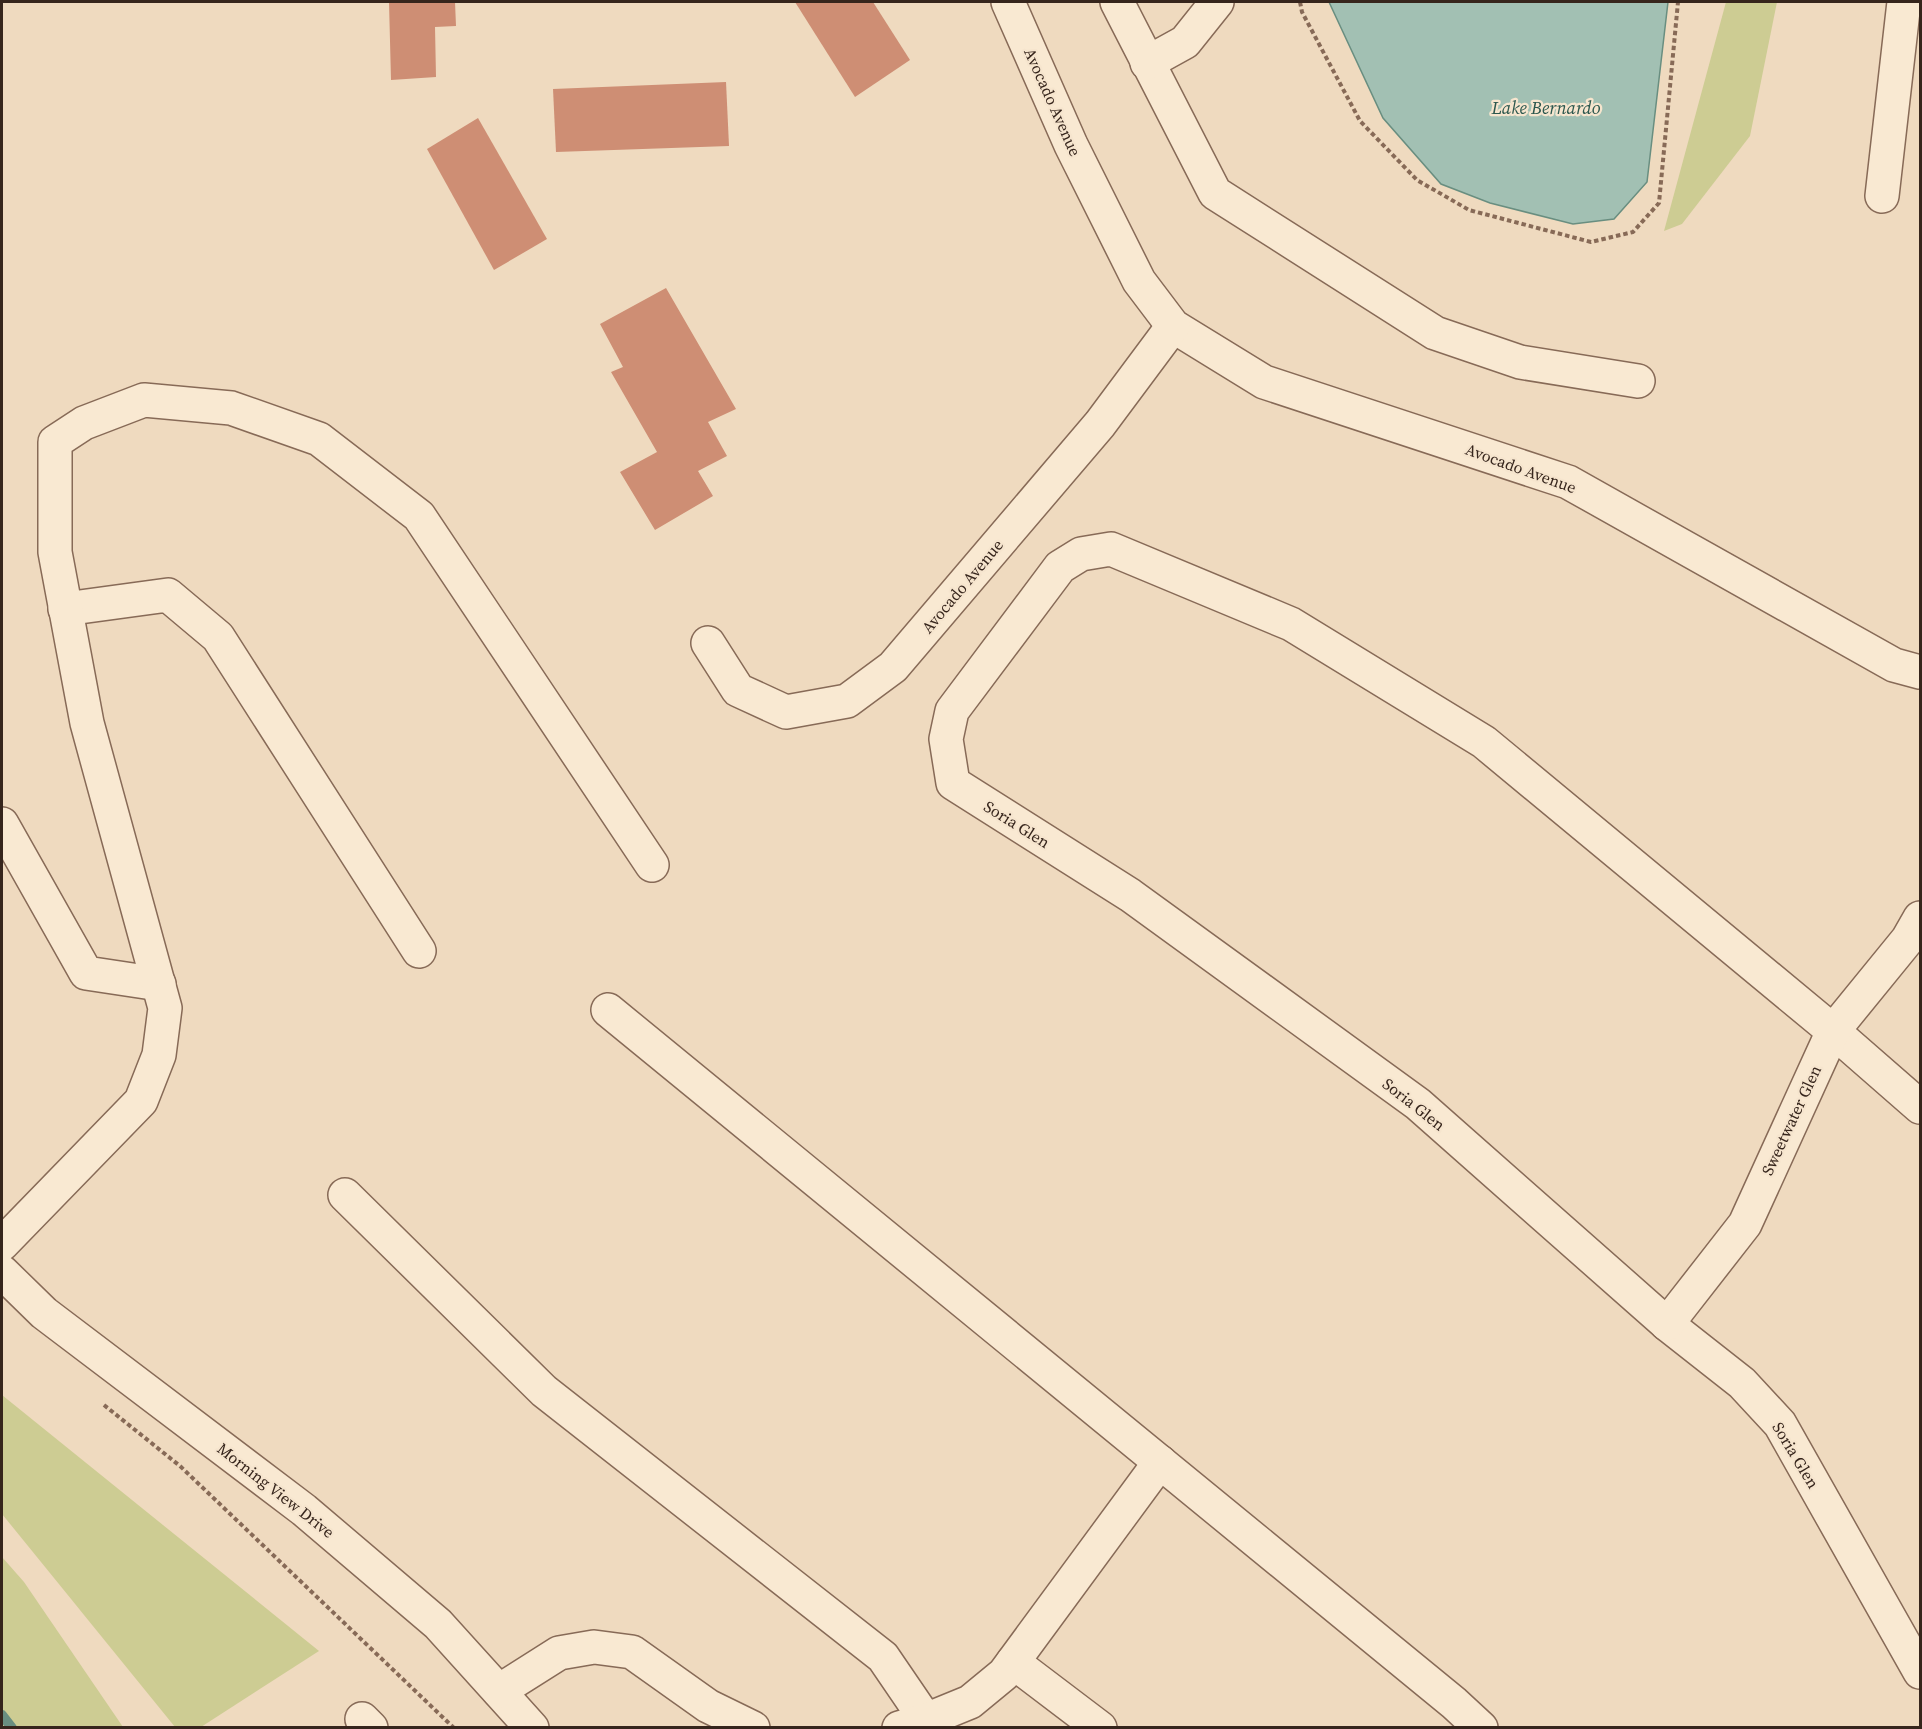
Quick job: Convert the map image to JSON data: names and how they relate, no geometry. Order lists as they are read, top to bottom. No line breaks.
{"streets":{"street":["Avocado Avenue","Soria Glen","Sweetwater Glen","Morning View Drive"]},"crossings":[["Soria Glen","Sweetwater Glen"]],"water":["Lake Bernardo"]}
